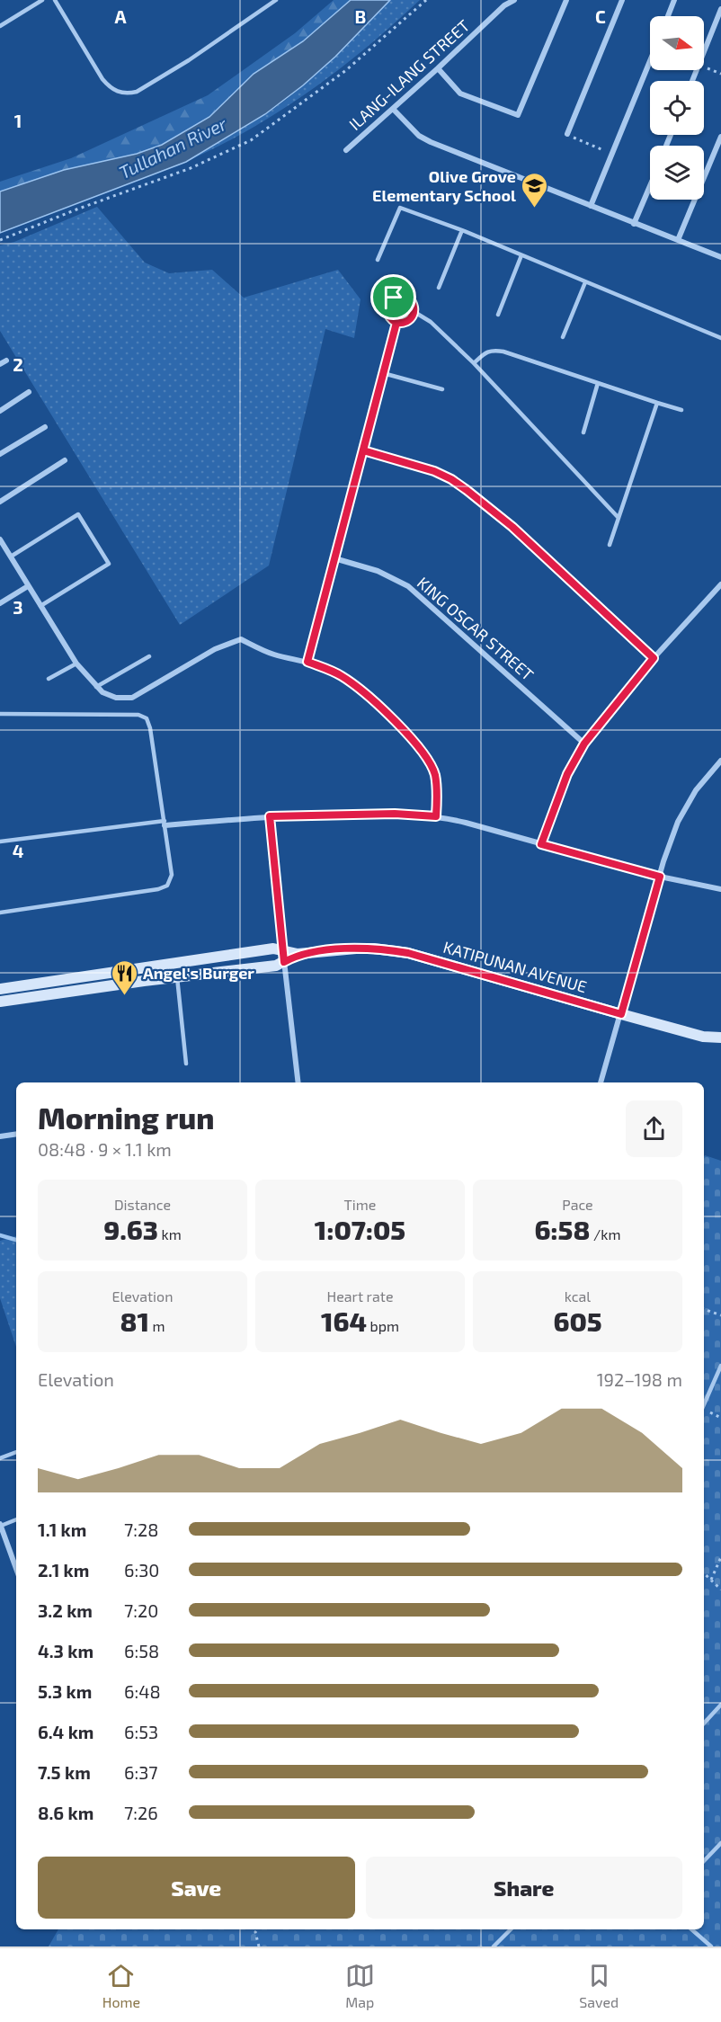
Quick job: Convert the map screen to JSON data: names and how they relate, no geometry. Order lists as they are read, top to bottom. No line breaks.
{"streets":{"main road":["KATIPUNAN AVENUE"],"street":["ILANG-ILANG STREET","KING OSCAR STREET"]},"water":["Tullahan River"],"places":{"school or university":["Olive Grove Elementary School"],"restaurant":["Angel's Burger"]},"north":"right","page":{"heading":["Morning run","08:48 · 9 × 1.1 km"],"stats":[["Distance","9.63 km"],["Time","1:07:05"],["Pace","6:58 /km"],["Elevation","81 m"],["Heart rate","164 bpm"],["kcal","605"]],"chart":["Elevation","192–198 m"],"list":[{"name":"1.1 km","note":"7:28"},{"name":"2.1 km","note":"6:30"},{"name":"3.2 km","note":"7:20"},{"name":"4.3 km","note":"6:58"},{"name":"5.3 km","note":"6:48"},{"name":"6.4 km","note":"6:53"},{"name":"7.5 km","note":"6:37"},{"name":"8.6 km","note":"7:26"}],"buttons":["Save","Share"],"tabs":["Home","Map","Saved"]},"grid":{"columns":["A","B","C"],"rows":["1","2","3","4"]}}
